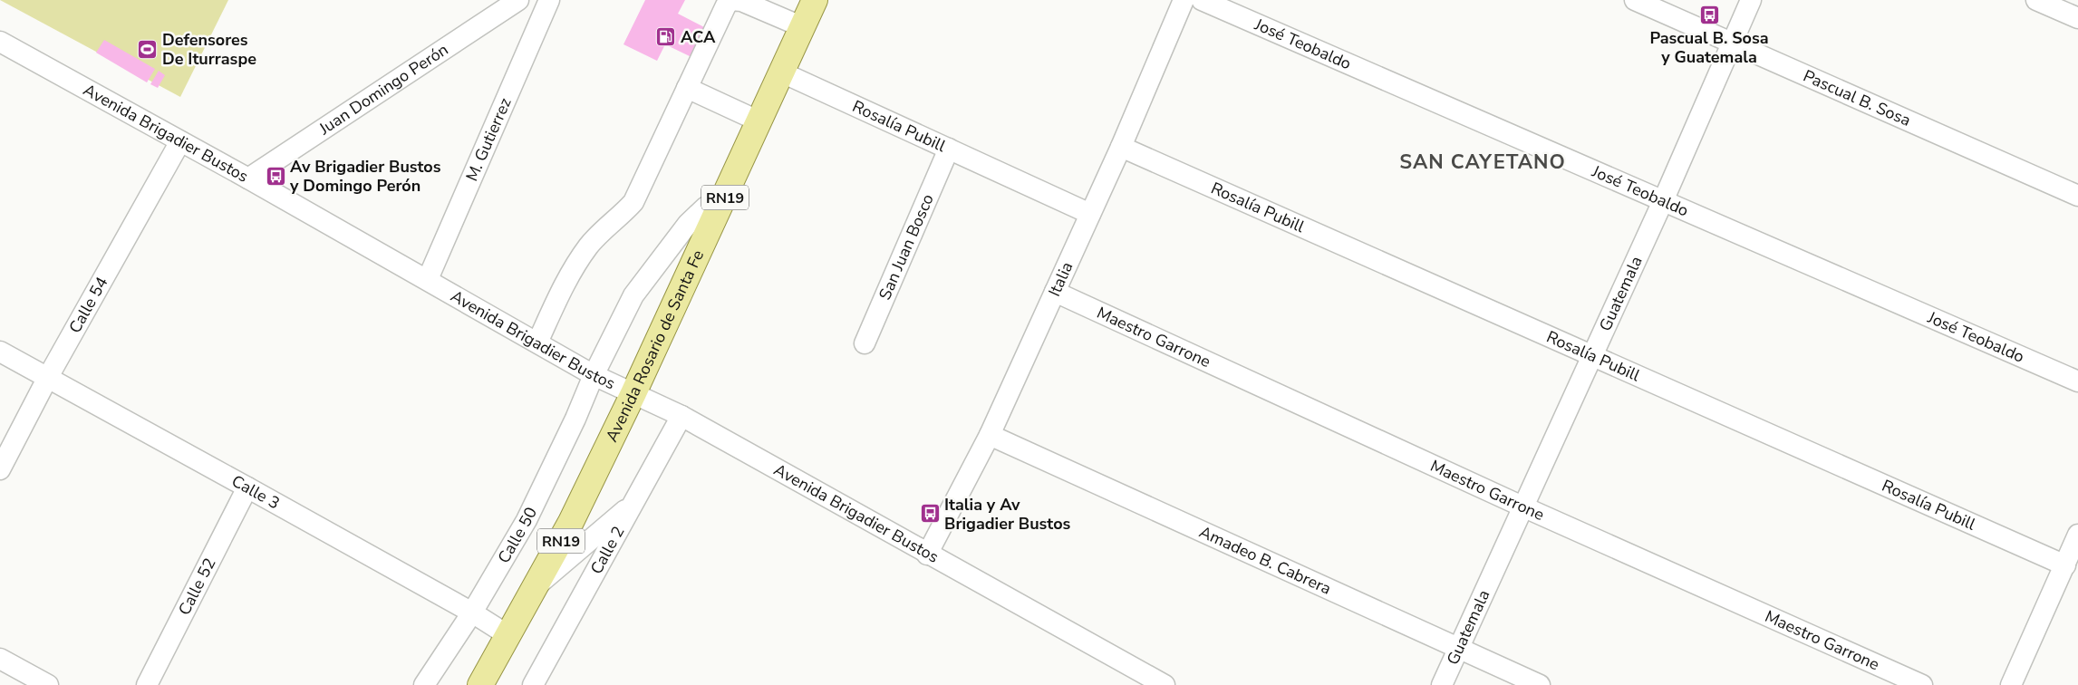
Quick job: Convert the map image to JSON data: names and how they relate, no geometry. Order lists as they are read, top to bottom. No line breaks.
{"streets":{"main road":["RN19","Avenida Rosario de Santa Fe"],"street":["José Teobaldo","Juan Domingo Perón","Pascual B. Sosa","Rosalía Pubill","Avenida Brigadier Bustos","M. Gutierrez","San Juan Bosco","Italia","Guatemala","Calle 54","Maestro Garrone","Calle 3","Calle 50","Calle 2","Amadeo B. Cabrera","Calle 52"]},"crossings":[["José Teobaldo","Guatemala"],["Juan Domingo Perón","Avenida Brigadier Bustos"],["Pascual B. Sosa","Guatemala"],["Rosalía Pubill","San Juan Bosco"],["Rosalía Pubill","Italia"],["Rosalía Pubill","Guatemala"],["Rosalía Pubill","Avenida Rosario de Santa Fe"],["Avenida Brigadier Bustos","M. Gutierrez"],["Avenida Brigadier Bustos","Italia"],["Avenida Brigadier Bustos","Calle 54"],["Avenida Brigadier Bustos","Avenida Rosario de Santa Fe"],["Avenida Brigadier Bustos","Calle 50"],["Avenida Brigadier Bustos","Calle 2"],["Italia","Maestro Garrone"],["Italia","Amadeo B. Cabrera"],["Guatemala","Maestro Garrone"],["Guatemala","Amadeo B. Cabrera"],["Calle 54","Calle 3"],["Avenida Rosario de Santa Fe","Calle 3"],["Avenida Rosario de Santa Fe","Calle 50"],["Calle 3","Calle 50"],["Calle 3","Calle 52"]],"districts":["SAN CAYETANO"],"places":{"bus stop":["Pascual B. Sosa y Guatemala","Av Brigadier Bustos y Domingo Perón","Italia y Av Brigadier Bustos"],"fuel station":["ACA"],"sports":["Defensores De Iturraspe"]}}
